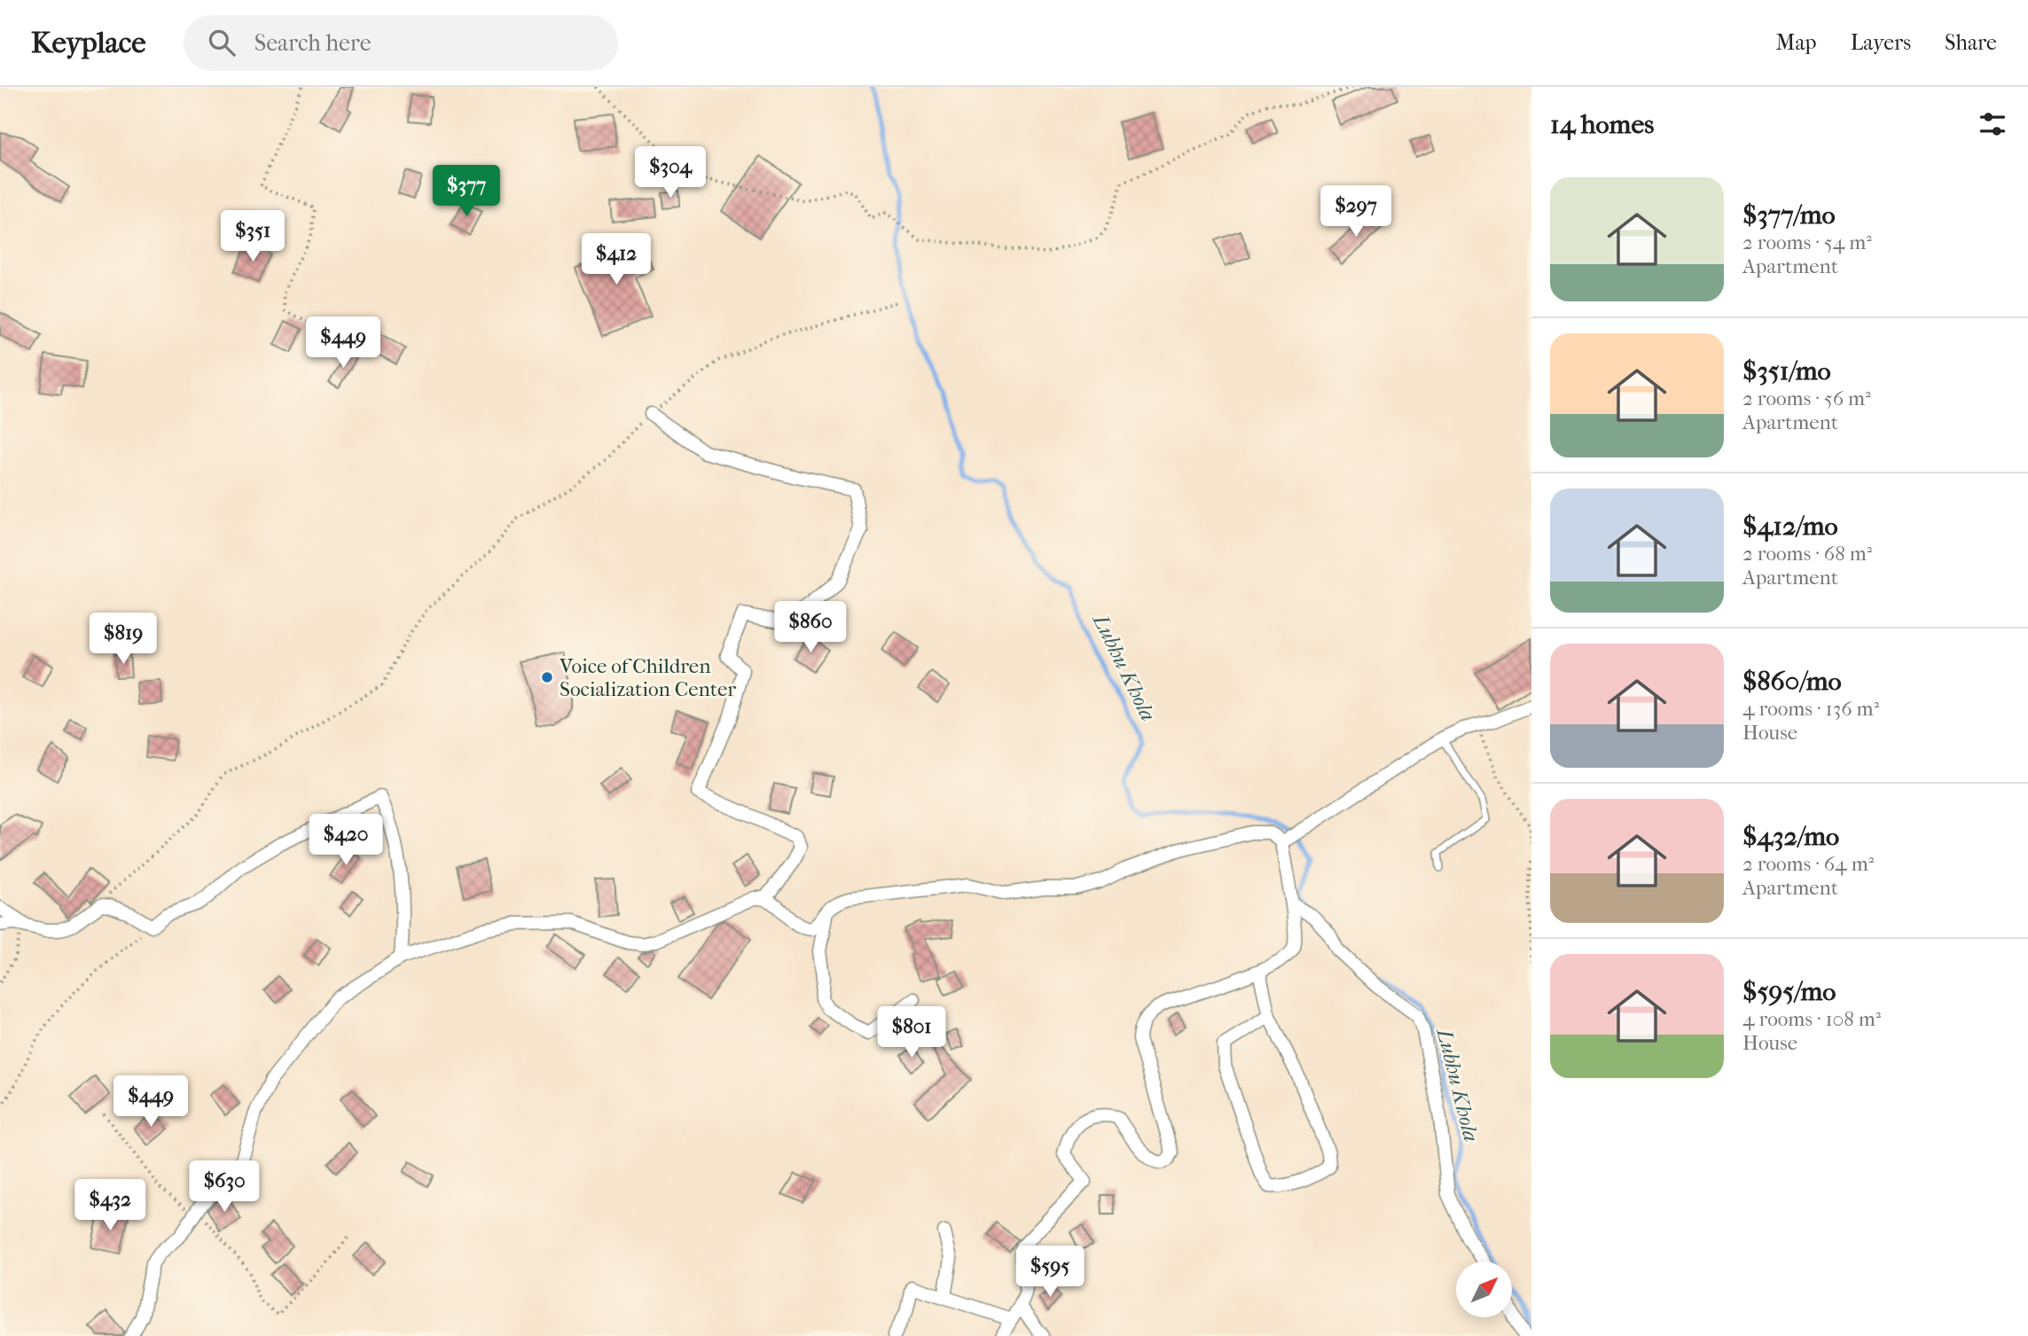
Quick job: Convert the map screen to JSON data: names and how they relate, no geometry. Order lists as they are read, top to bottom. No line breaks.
{"water":["Lubhu Khola"],"places":["Voice of Children Socialization Center"],"north":"top right","page":{"header":"Keyplace","search":"Search here","nav":["Map","Layers","Share"],"heading":"14 homes","price":["$304","$377","$297","$351","$412","$449","$860","$819","$420","$801","$449","$630","$432","$595"],"list":[{"name":"$377/mo","note":"2 rooms · 54 m² · Apartment"},{"name":"$351/mo","note":"2 rooms · 56 m² · Apartment"},{"name":"$412/mo","note":"2 rooms · 68 m² · Apartment"},{"name":"$860/mo","note":"4 rooms · 136 m² · House"},{"name":"$432/mo","note":"2 rooms · 64 m² · Apartment"},{"name":"$595/mo","note":"4 rooms · 108 m² · House"}]}}
